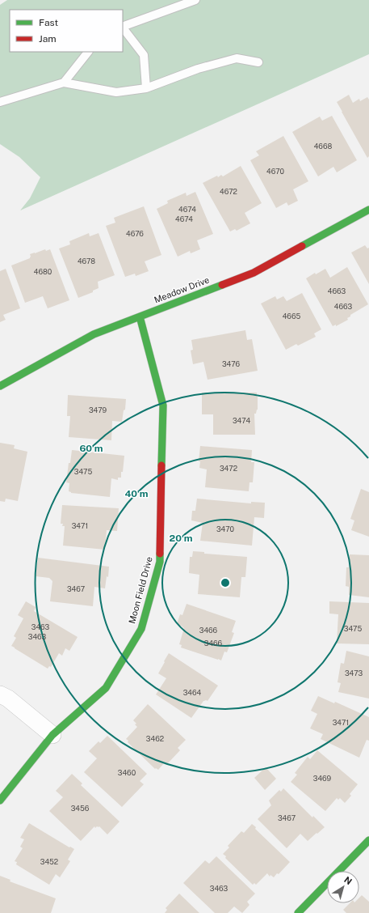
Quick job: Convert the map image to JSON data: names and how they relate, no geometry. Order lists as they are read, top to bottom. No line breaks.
{"streets":{"street":["Meadow Drive","Moon Field Drive"]},"crossings":[["Meadow Drive","Moon Field Drive"]],"house_numbers":["4668","4670","4672","4674","4674","4676","4678","4680","4663","4663","4665","3476","3479","3474","3472","3475","3471","3470","3467","3463","3475","3466","3463","3466","3473","3464","3471","3462","3460","3469","3456","3467","3452","3463"],"legend":["Fast","Jam"],"north":"top right","rings":["60 m","40 m","20 m"]}
